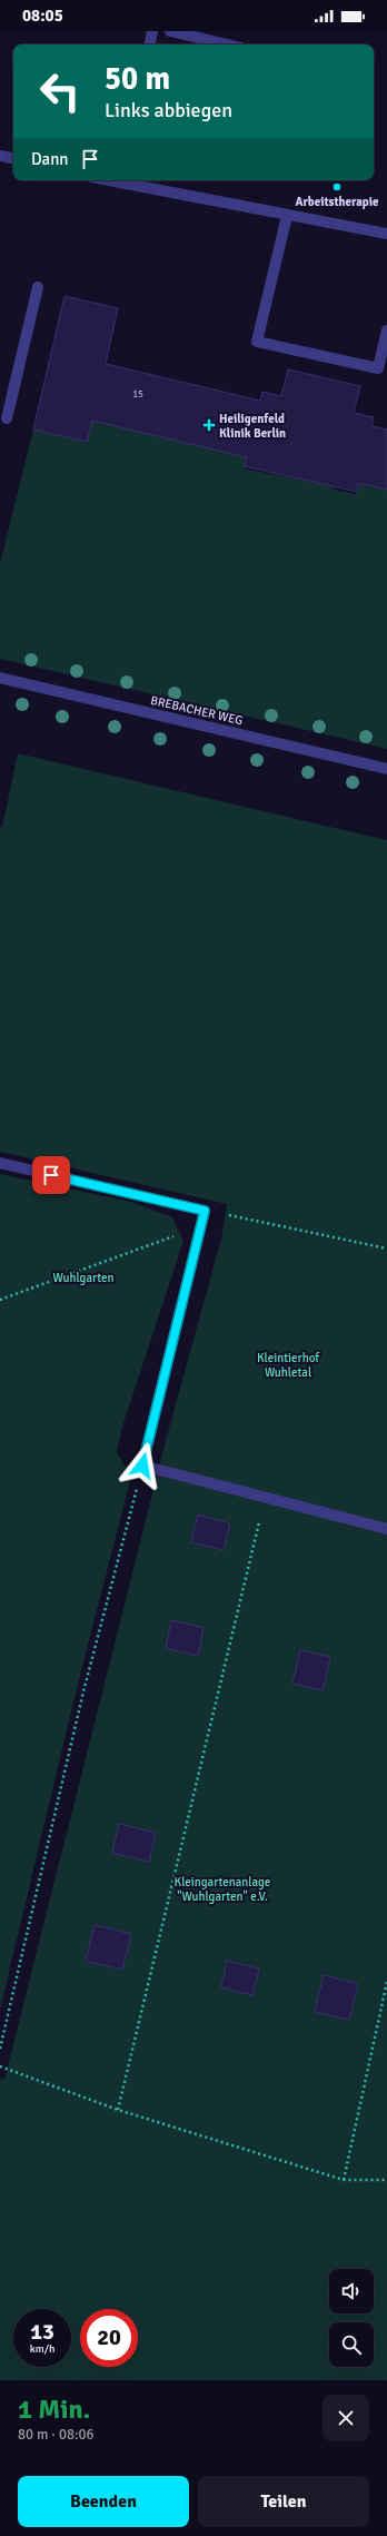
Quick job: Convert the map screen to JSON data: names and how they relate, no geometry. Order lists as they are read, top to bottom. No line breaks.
{"streets":{"lane":["BREBACHER WEG"]},"parks":["Wuhlgarten","Kleintierhof Wuhletal","Kleingartenanlage \"Wuhlgarten\" e.V."],"places":{"other":["Arbeitstherapie"],"health":["Heiligenfeld Klinik Berlin"]},"house_numbers":["15"],"page":{"status":"08:05","turn":["50 m","Links abbiegen"],"then":"Dann","speed":"13 km/h","limit":"20","heading":["1 Min.","80 m · 08:06"],"buttons":["Beenden","Teilen"]}}
